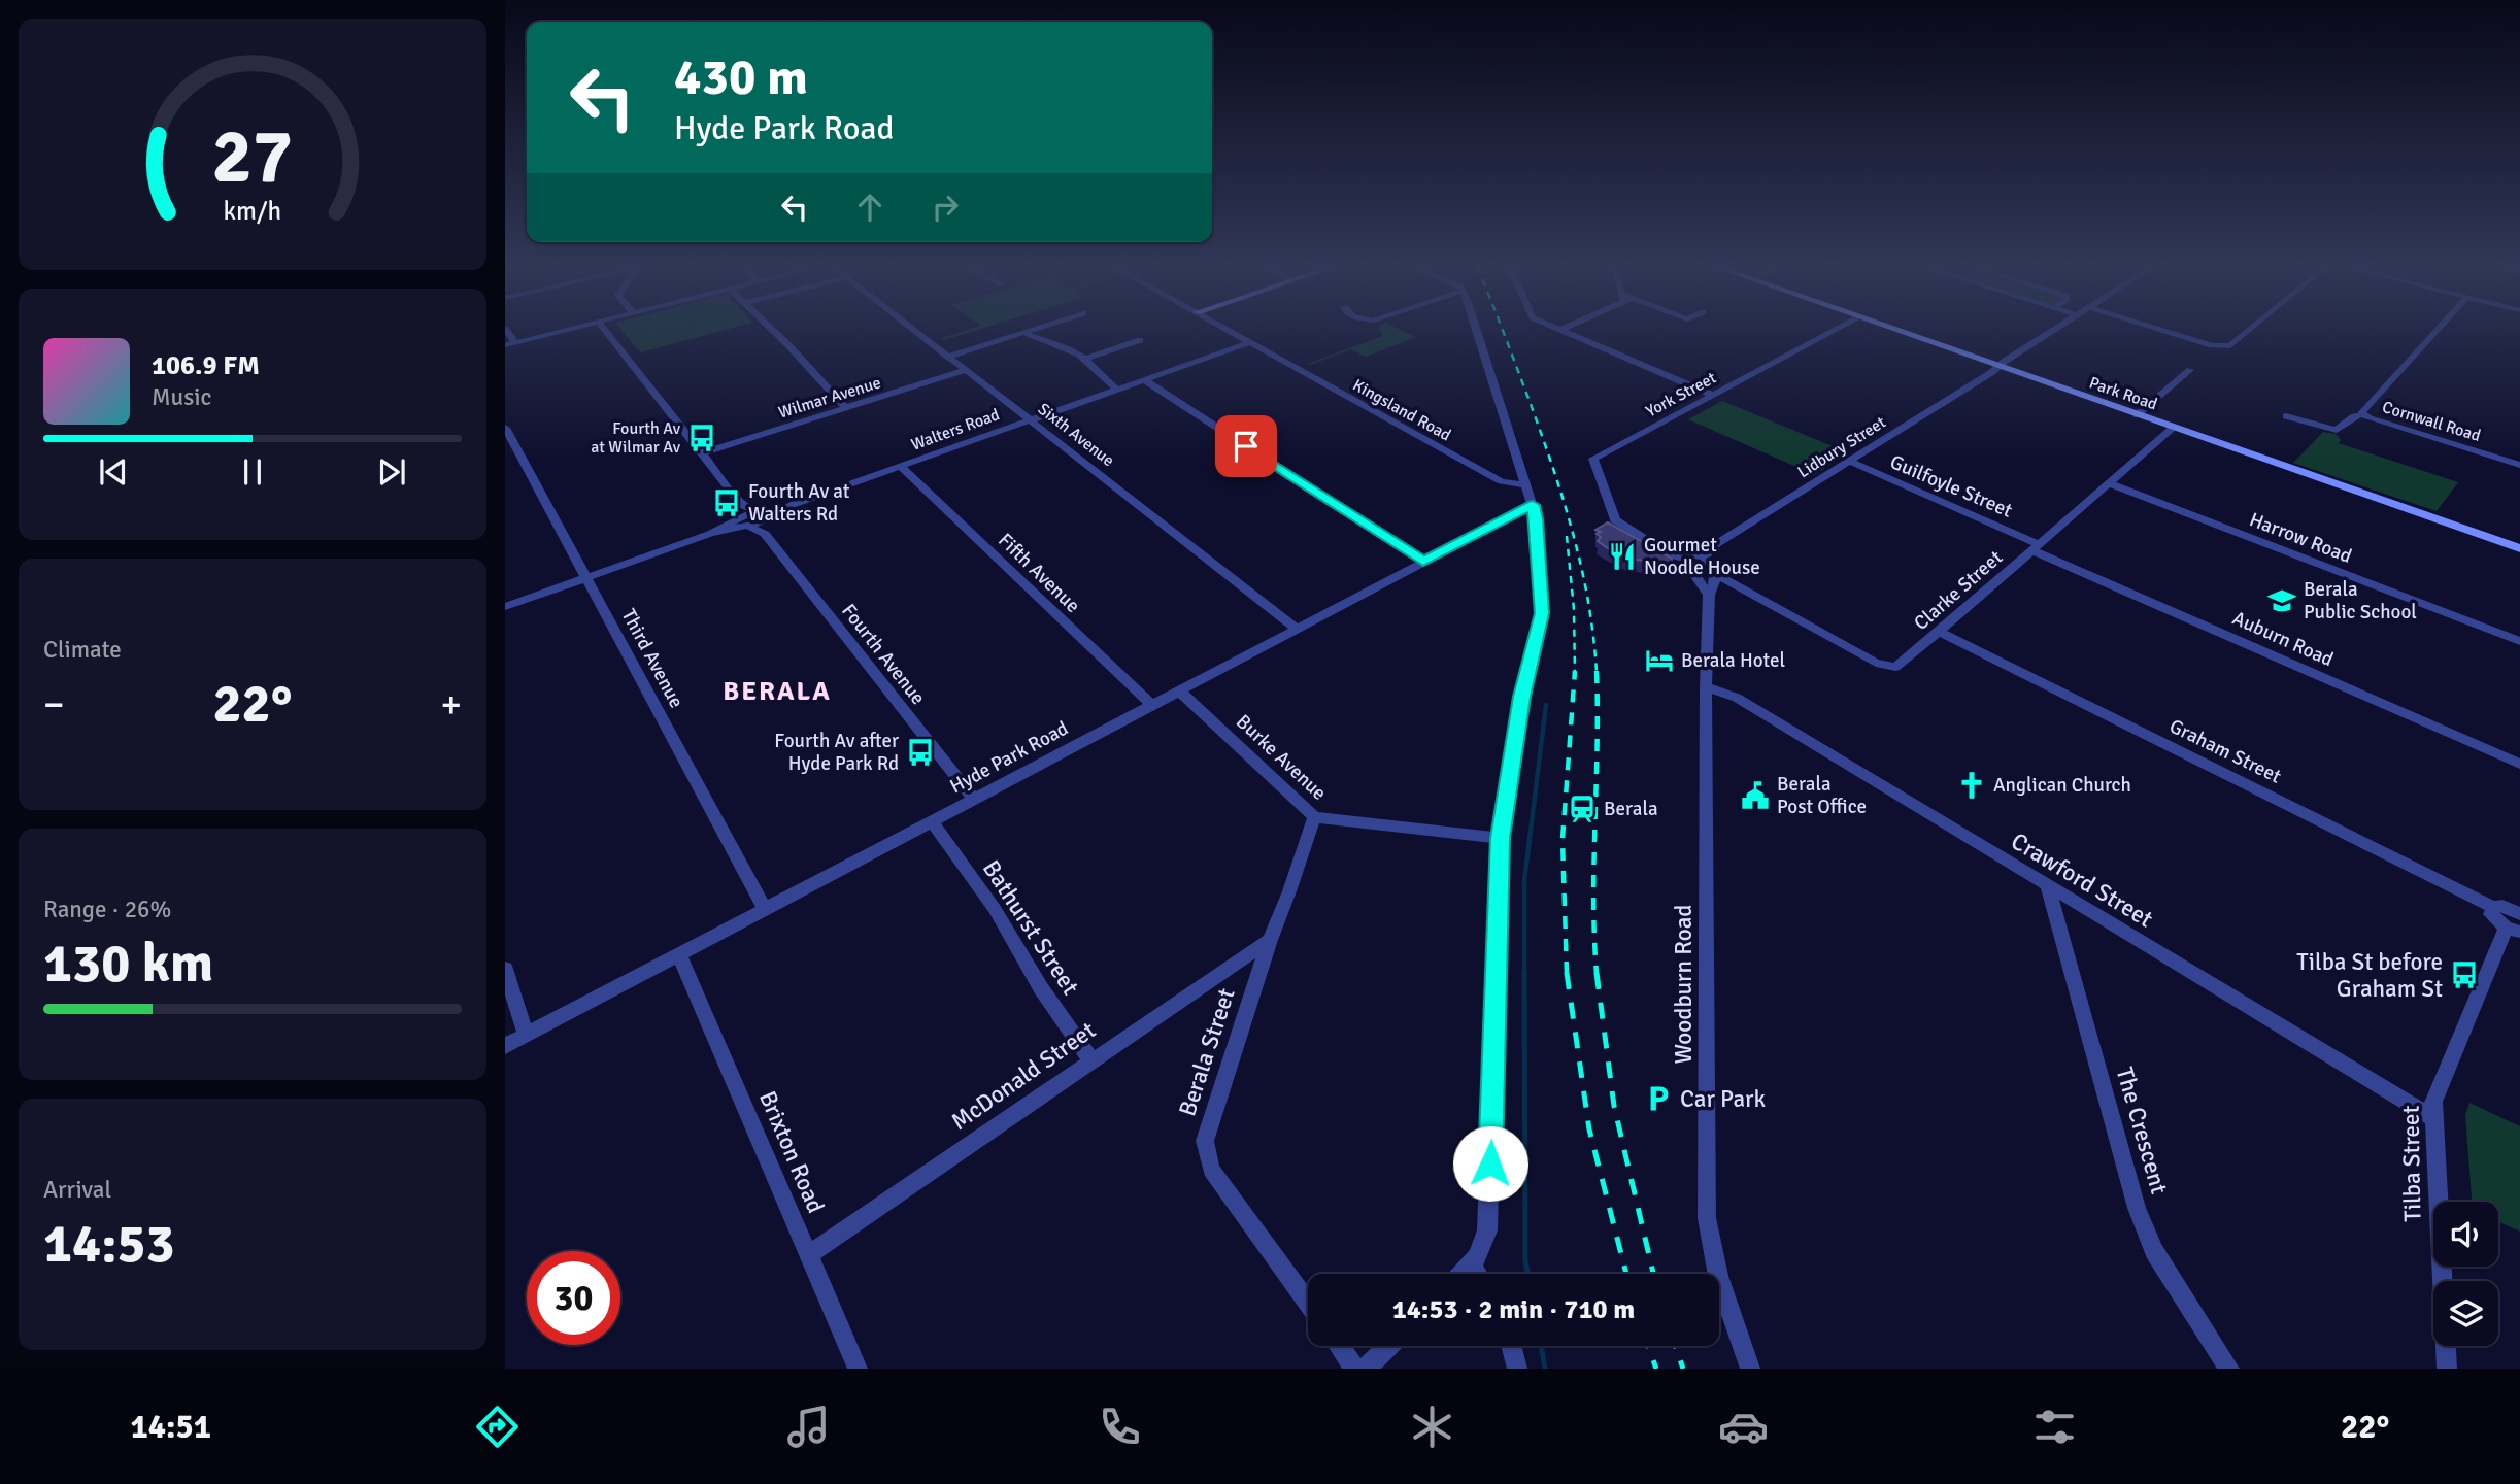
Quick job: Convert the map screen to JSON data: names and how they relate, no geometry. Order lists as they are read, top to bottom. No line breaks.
{"streets":{"main road":["Park Road"],"street":["York Street","Wilmar Avenue","Kingsland Road","Cornwall Road","Walters Road","Sixth Avenue","Lidbury Street","Guilfoyle Street","Harrow Road","Fifth Avenue","Clarke Street","Auburn Road","Fourth Avenue","Third Avenue","Graham Street","Hyde Park Road","Burke Avenue","Crawford Street","Bathurst Street","Woodburn Road","Berala Street","McDonald Street","The Crescent","Brixton Road","Tilba Street"]},"crossings":[["Park Road","Lidbury Street"],["Park Road","Clarke Street"],["Wilmar Avenue","Sixth Avenue"],["Kingsland Road","Walters Road"],["Walters Road","Sixth Avenue"],["Walters Road","Fifth Avenue"],["Walters Road","Fourth Avenue"],["Sixth Avenue","Hyde Park Road"],["Lidbury Street","Guilfoyle Street"],["Lidbury Street","Clarke Street"],["Lidbury Street","Woodburn Road"],["Guilfoyle Street","Clarke Street"],["Guilfoyle Street","Auburn Road"],["Harrow Road","Clarke Street"],["Fifth Avenue","Hyde Park Road"],["Clarke Street","Auburn Road"],["Clarke Street","Graham Street"],["Clarke Street","Woodburn Road"],["Fourth Avenue","Hyde Park Road"],["Third Avenue","Hyde Park Road"],["Hyde Park Road","Burke Avenue"],["Hyde Park Road","Bathurst Street"],["Hyde Park Road","Brixton Road"],["Burke Avenue","Berala Street"],["Crawford Street","Woodburn Road"],["Crawford Street","The Crescent"],["Crawford Street","Tilba Street"],["Bathurst Street","McDonald Street"],["Berala Street","McDonald Street"],["McDonald Street","Brixton Road"]],"districts":["BERALA"],"places":{"bus stop":["Fourth Av at Wilmar Av","Fourth Av at Walters Rd","Fourth Av after Hyde Park Rd","Tilba St before Graham St"],"restaurant":["Gourmet Noodle House"],"school or university":["Berala Public School"],"hotel":["Berala Hotel"],"church":["Anglican Church"],"public building":["Berala Post Office"],"station":["Berala"],"parking":["Car Park"]},"page":{"turn":["430 m","Hyde Park Road"],"song":["106.9 FM","Music"],"tile":["Climate",["Range · 26%","130 km"],["Arrival","14:53"]],"heat":["−","22°","+"],"limit":"30","trip":"14:53 · 2 min · 710 m","tabs":["14:51","22°"],"gauge":["27","km/h"]}}
